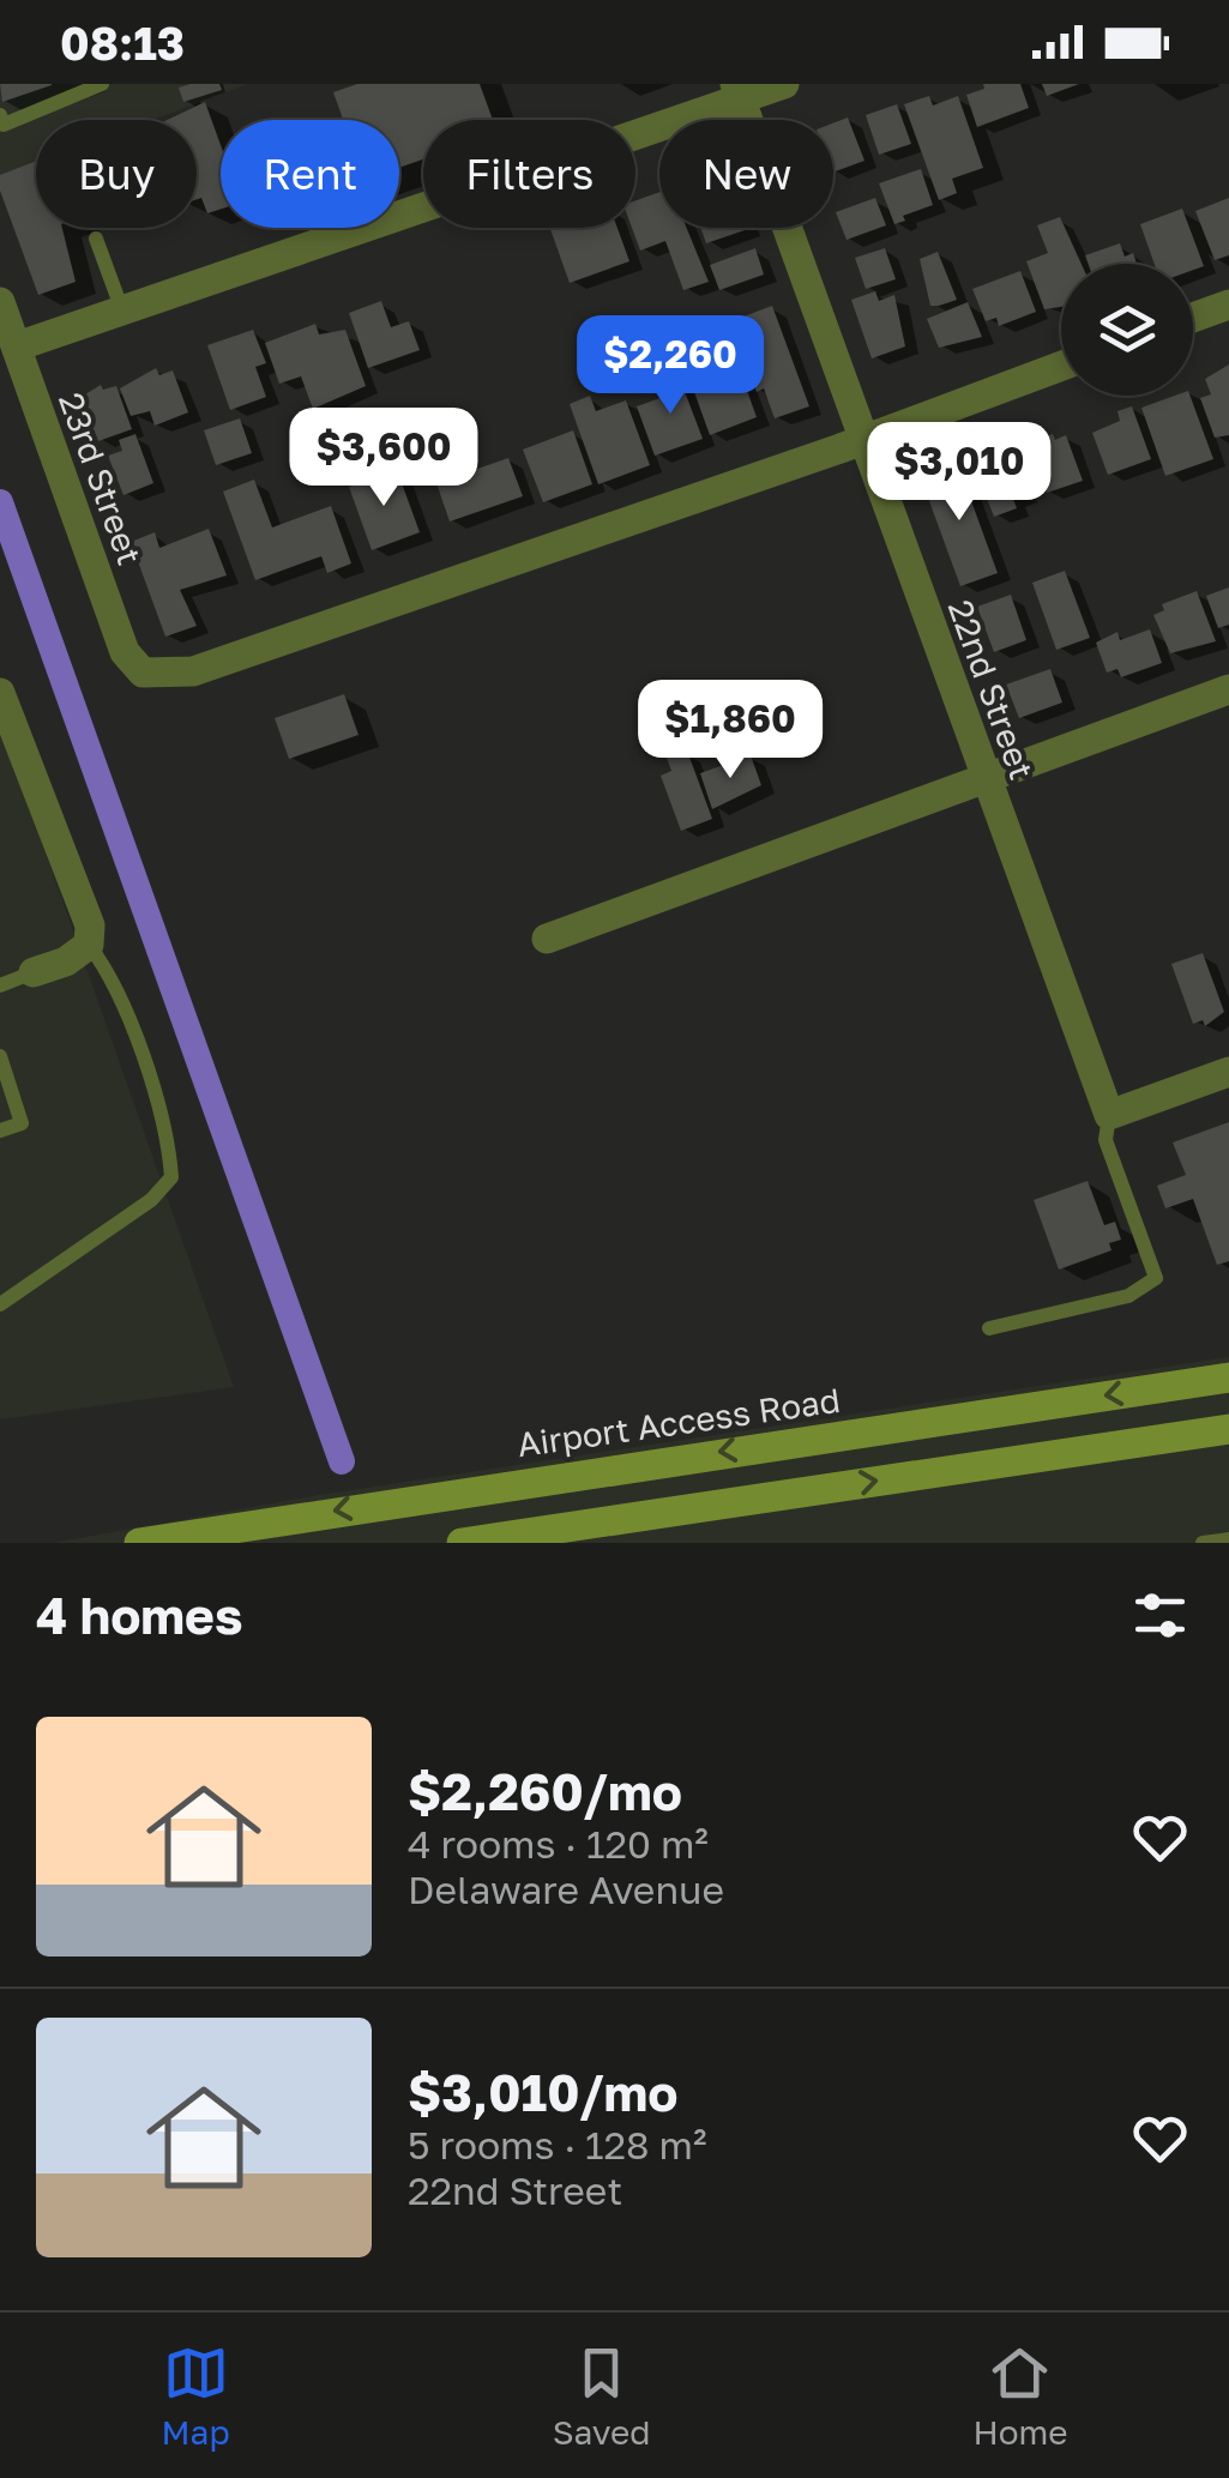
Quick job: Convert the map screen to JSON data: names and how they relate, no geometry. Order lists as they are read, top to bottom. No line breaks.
{"streets":{"main road":["Airport Access Road"],"street":["23rd Street","22nd Street"]},"crossings":[["23rd Street","22nd Street"]],"page":{"status":"08:13","chip":["Buy","Rent","Filters","New"],"price":["$2,260","$3,600","$3,010","$1,860"],"heading":"4 homes","list":[{"name":"$2,260/mo","note":"4 rooms · 120 m² · Delaware Avenue"},{"name":"$3,010/mo","note":"5 rooms · 128 m² · 22nd Street"}],"tabs":["Map","Saved","Home"]}}
